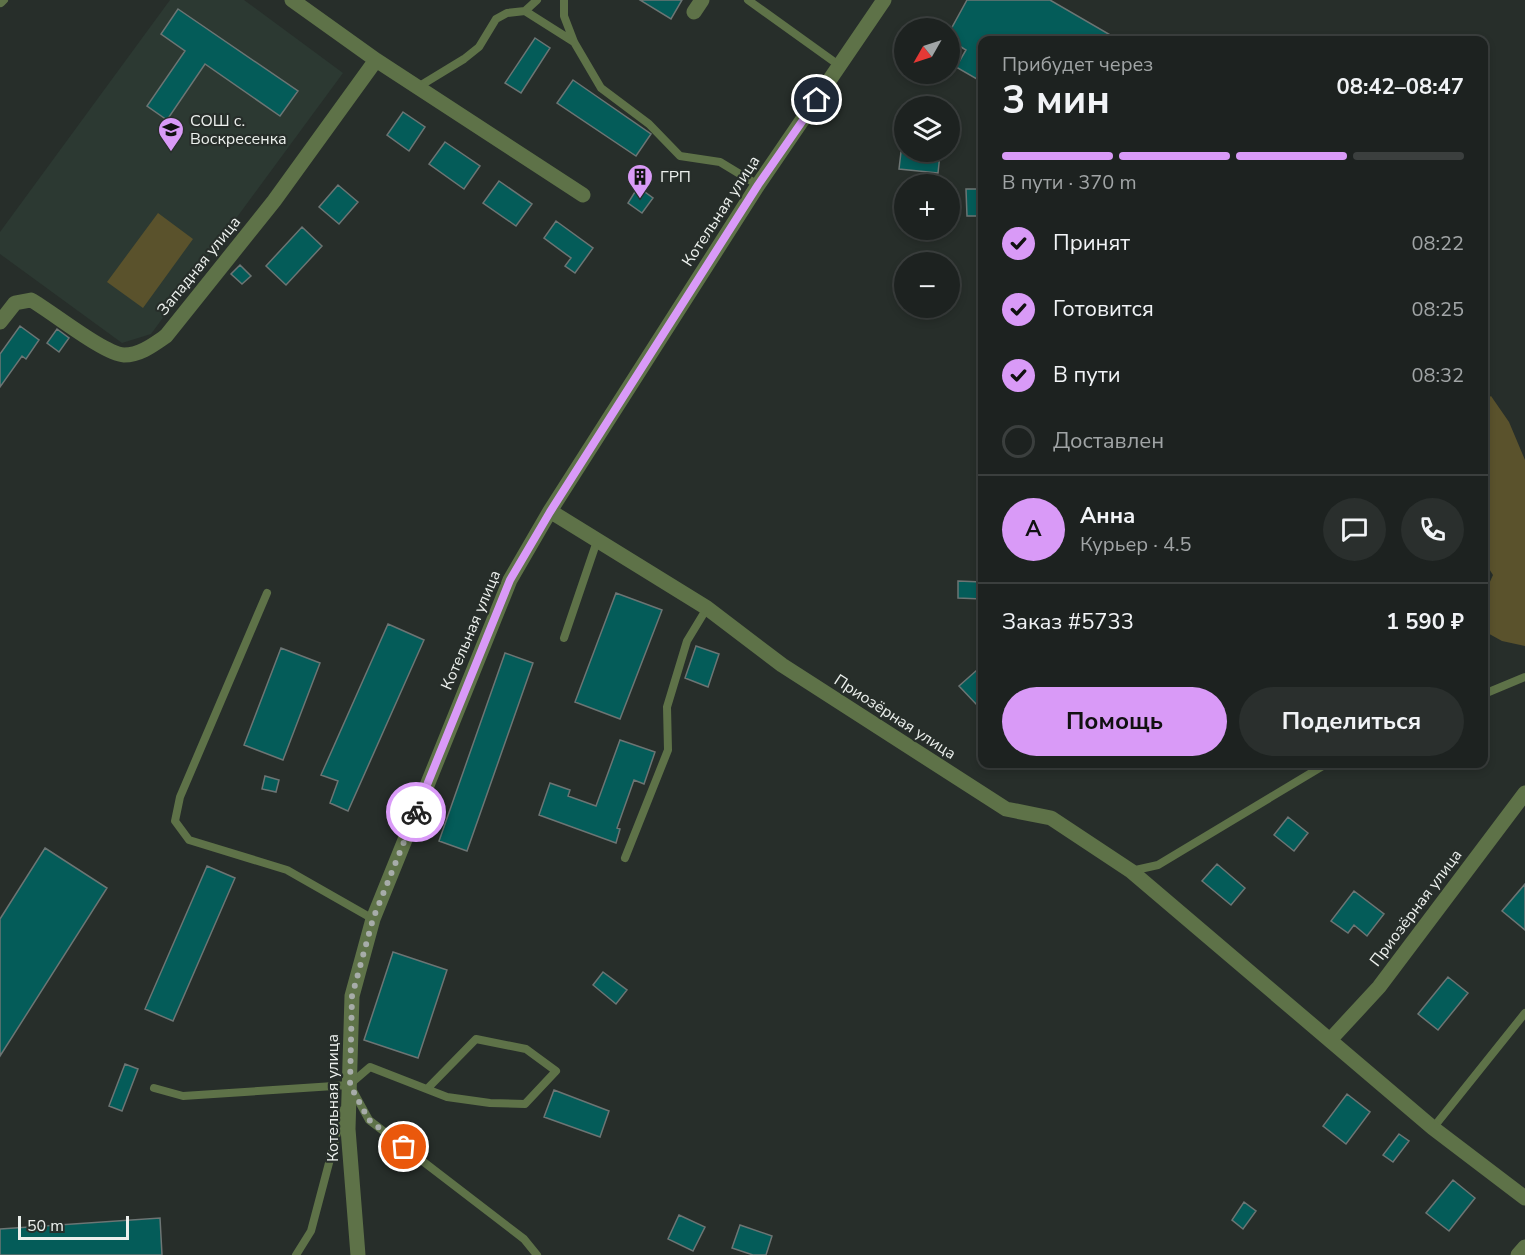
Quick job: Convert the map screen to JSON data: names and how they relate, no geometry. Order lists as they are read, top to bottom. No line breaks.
{"streets":{"street":["Котельная улица","Западная улица","Приозёрная улица"]},"crossings":[["Котельная улица","Приозёрная улица"]],"places":{"school or university":["СОШ с. Воскресенка"],"building":["ГРП"]},"scale_bar":"50 m","north":"bottom left","page":{"map_buttons":["+","−"],"heading":["3 мин","Прибудет через","08:42–08:47"],"panel":["Анна","Курьер · 4.5","Заказ #5733","1 590 ₽"],"bar":"В пути · 370 m","list":[["Принят","08:22"],["Готовится","08:25"],["В пути","08:32"],"Доставлен"],"round":"А","buttons":["Помощь","Поделиться"],"scale":"50 m"}}
